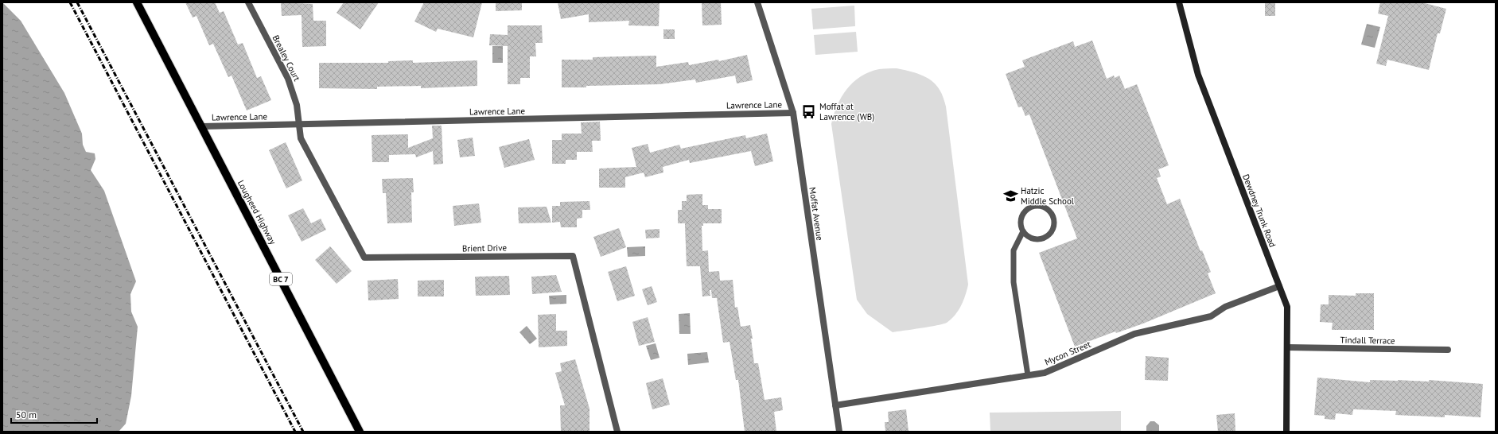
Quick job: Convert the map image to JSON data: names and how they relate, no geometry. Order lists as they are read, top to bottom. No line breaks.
{"streets":{"main road":["Dewdney Trunk Road","Lougheed Highway","BC 7"],"street":["Brealey Court","Lawrence Lane","Moffat Avenue","Brient Drive","Tindall Terrace","Mycon Street"]},"crossings":[["Brealey Court","Lawrence Lane"],["Brealey Court","Brient Drive"],["Lawrence Lane","Lougheed Highway"],["Lawrence Lane","Moffat Avenue"],["Lawrence Lane","Brient Drive"],["Dewdney Trunk Road","Tindall Terrace"],["Dewdney Trunk Road","Mycon Street"],["Moffat Avenue","Mycon Street"]],"places":{"bus stop":["Moffat at Lawrence (WB)"],"school or university":["Hatzic Middle School"]},"scale_bar":"50 m"}
